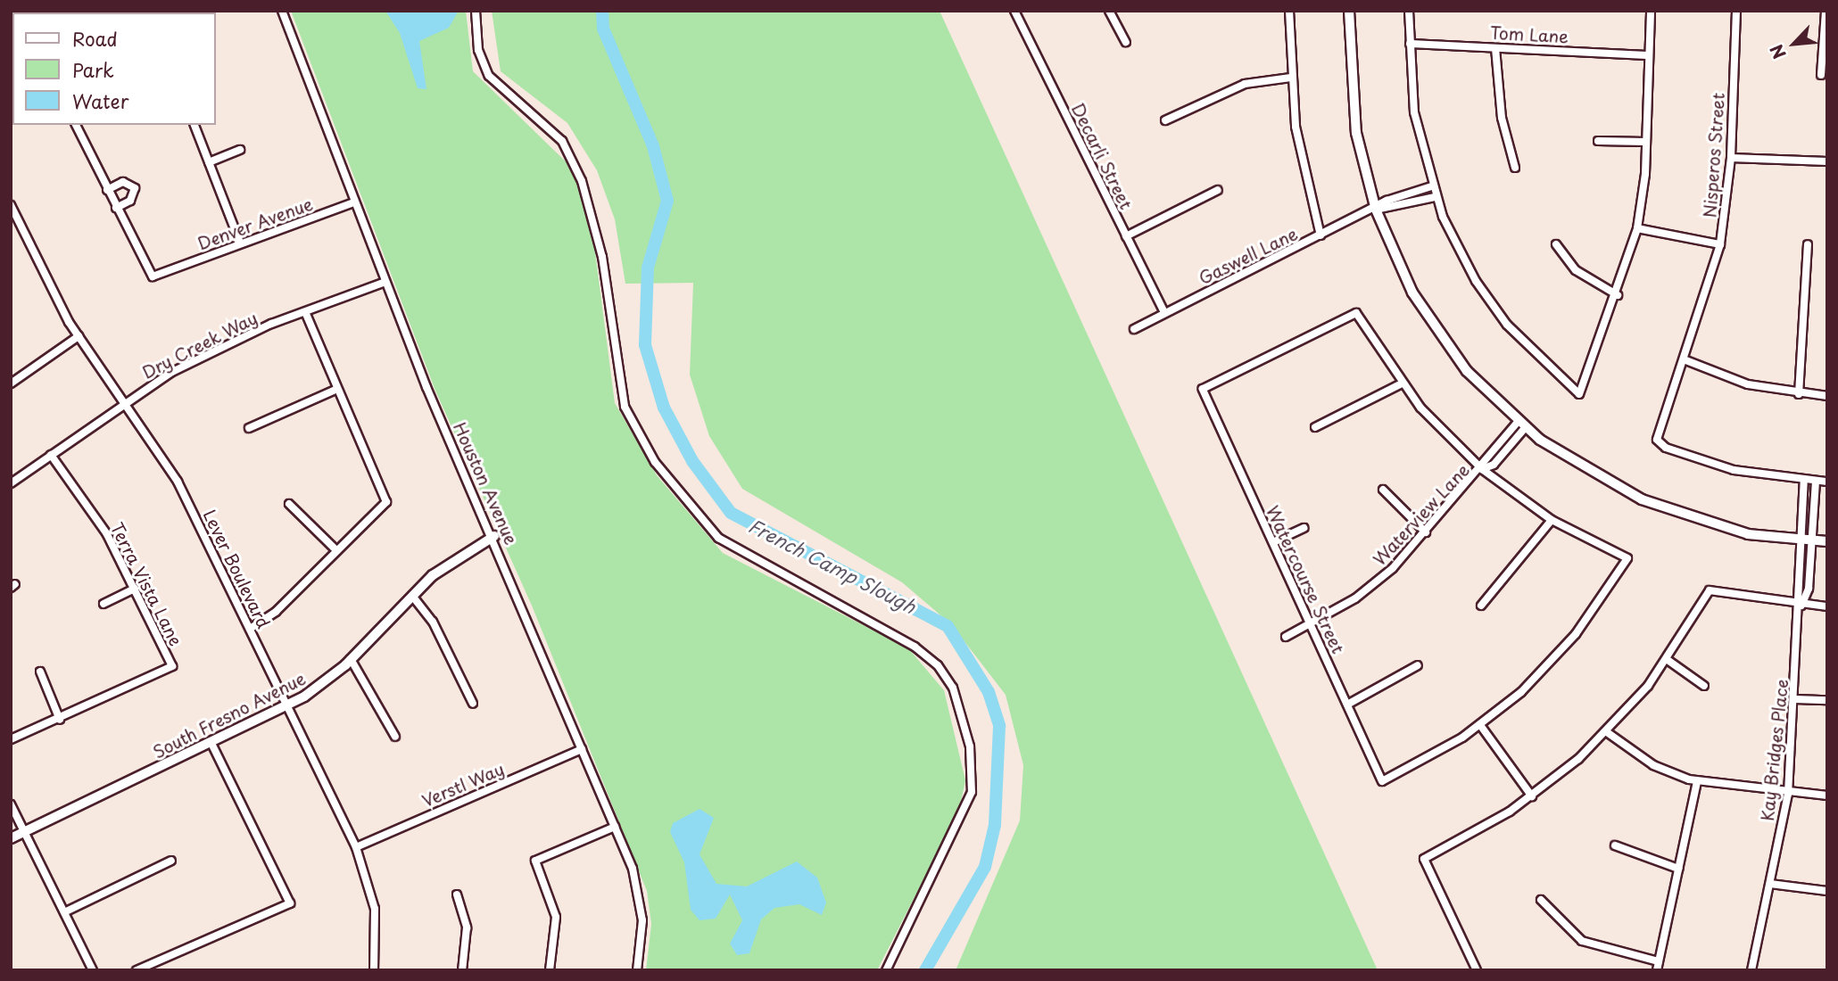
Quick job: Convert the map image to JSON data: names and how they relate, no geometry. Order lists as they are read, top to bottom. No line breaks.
{"streets":{"street":["Tom Lane","Nisperos Street","Decarli Street","Denver Avenue","Gaswell Lane","Dry Creek Way","Houston Avenue","Waterview Lane","Lever Boulevard","Watercourse Street","Terra Vista Lane","South Fresno Avenue","Kay Bridges Place","Verstl Way"]},"crossings":[["Nisperos Street","Kay Bridges Place"],["Decarli Street","Gaswell Lane"],["Denver Avenue","Houston Avenue"],["Dry Creek Way","Houston Avenue"],["Dry Creek Way","Lever Boulevard"],["Dry Creek Way","Terra Vista Lane"],["Houston Avenue","South Fresno Avenue"],["Houston Avenue","Verstl Way"],["Waterview Lane","Watercourse Street"],["Lever Boulevard","South Fresno Avenue"],["Lever Boulevard","Verstl Way"]],"water":["French Camp Slough"],"legend":["Road","Park","Water"],"north":"bottom left"}
